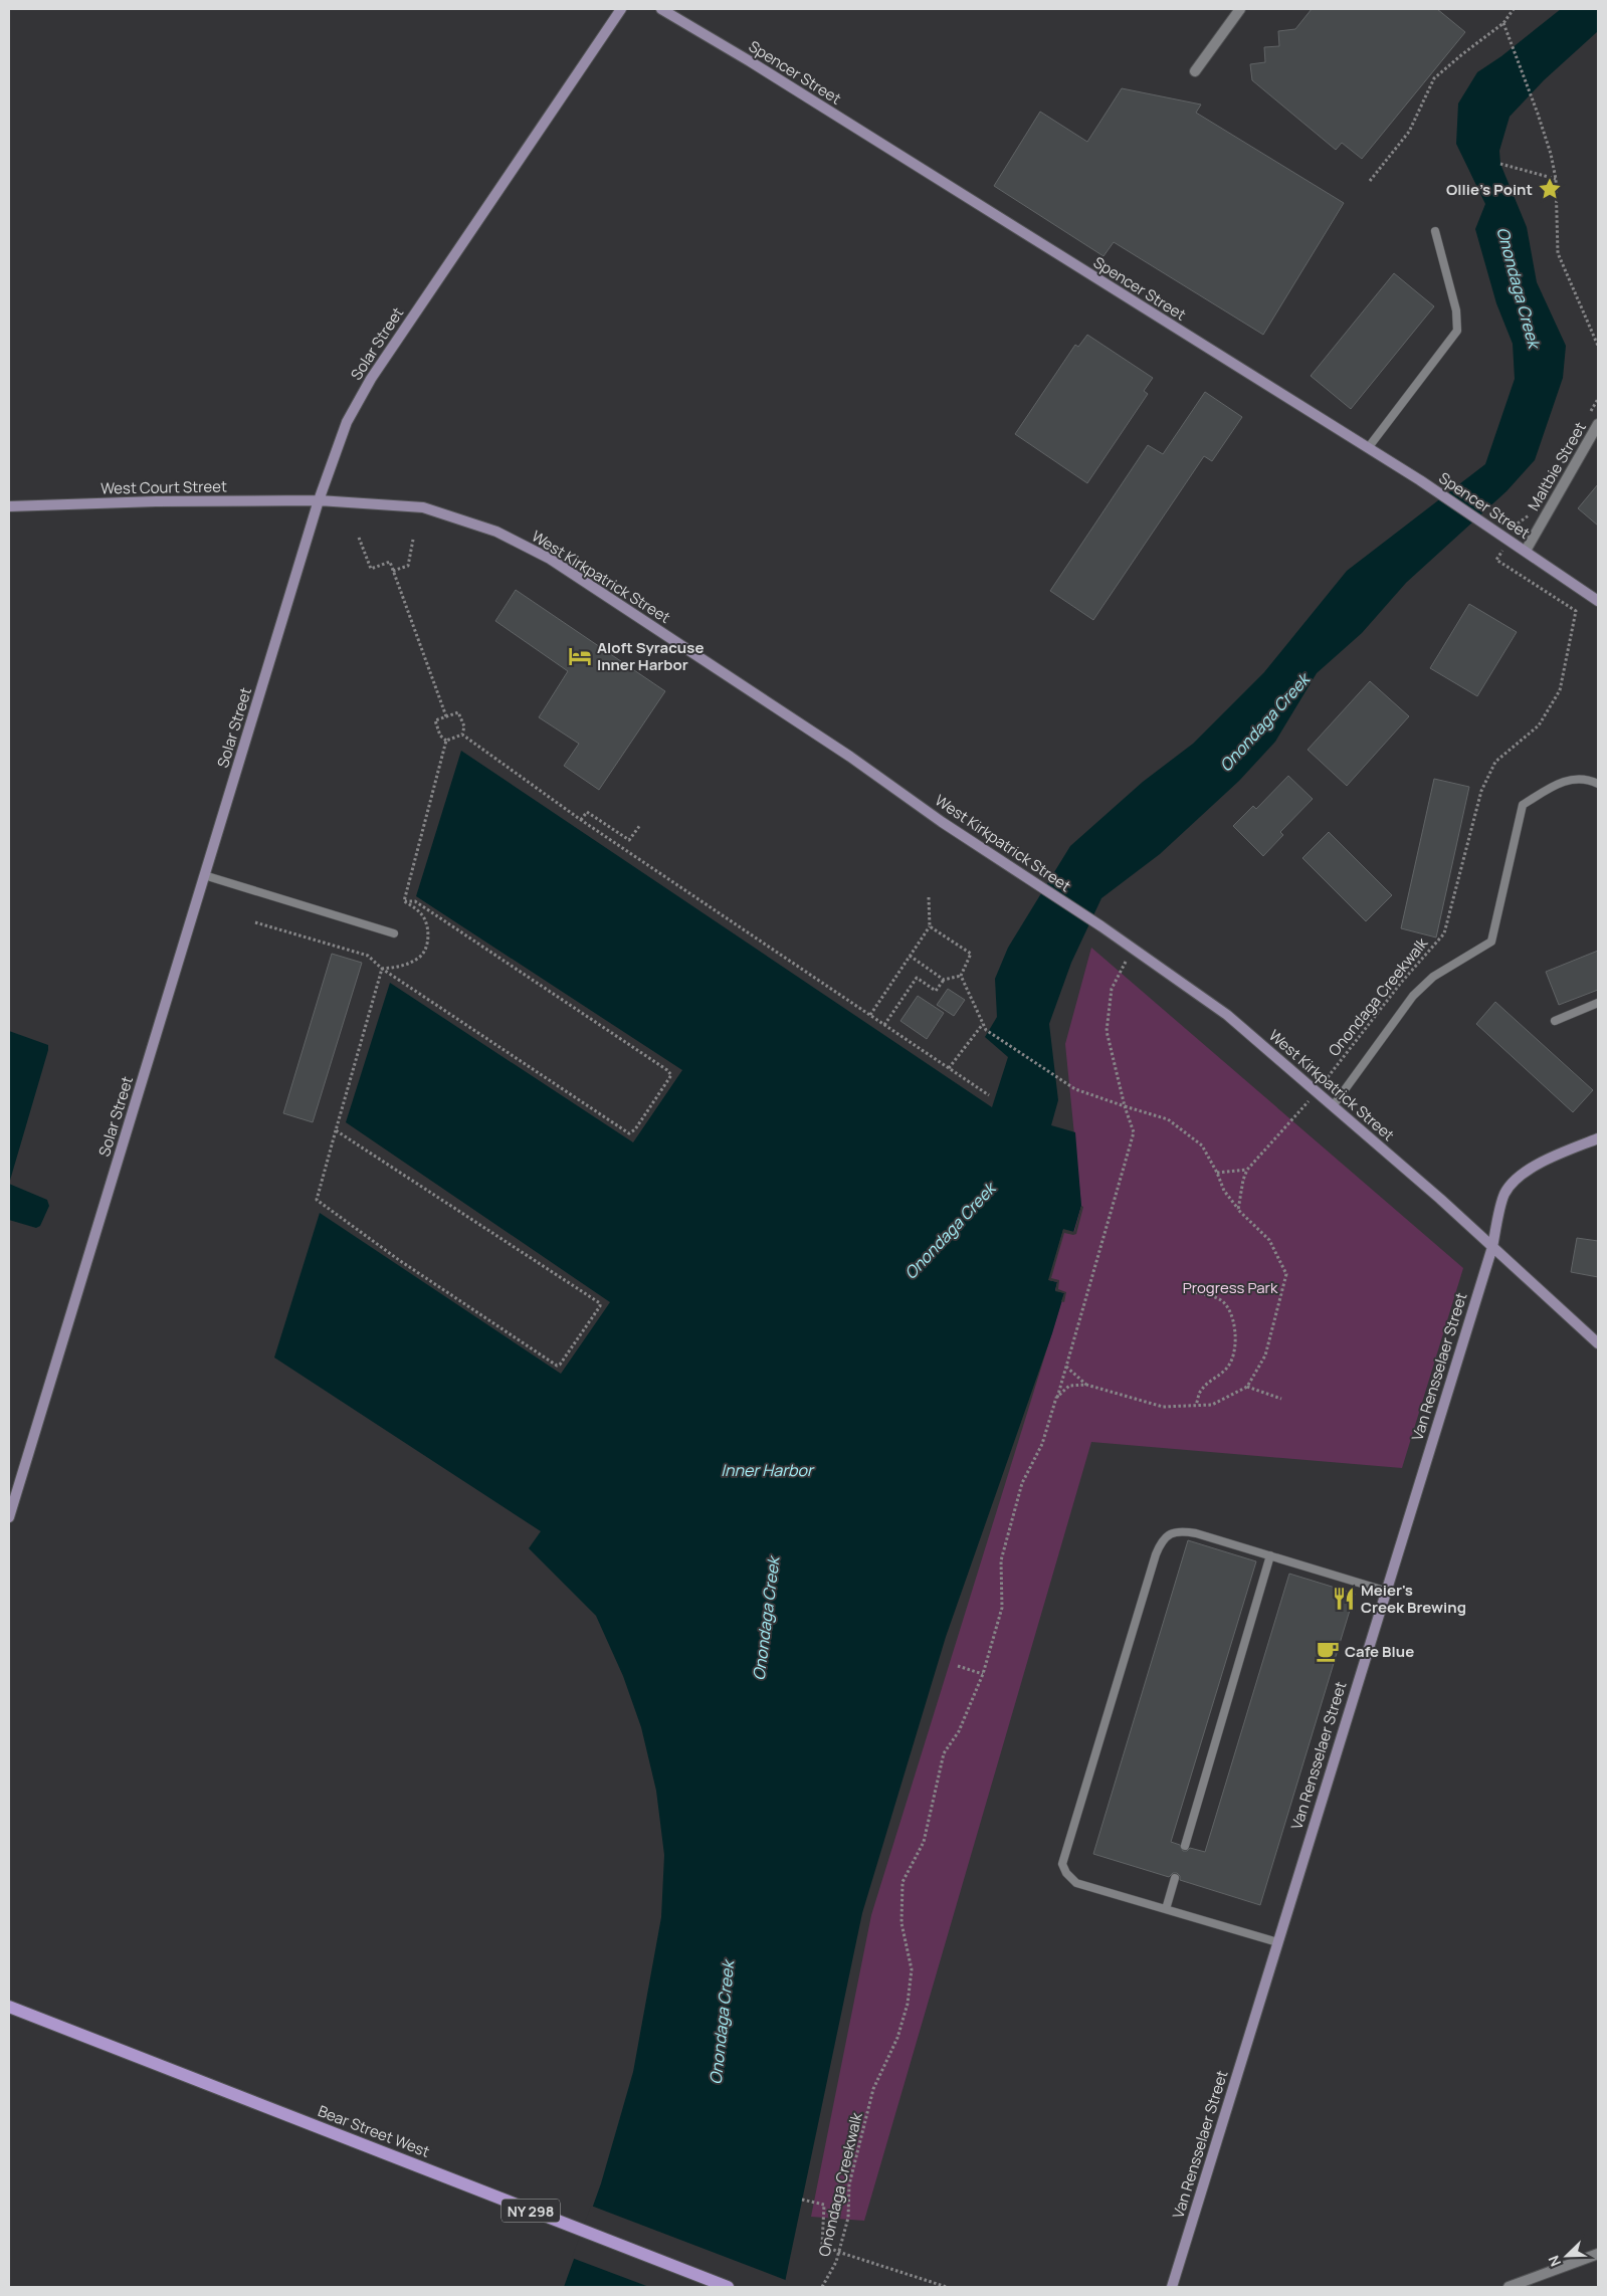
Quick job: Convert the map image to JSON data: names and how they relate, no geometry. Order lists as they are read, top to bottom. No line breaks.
{"streets":{"main road":["Bear Street West","NY 298"],"street":["Spencer Street","Solar Street","Maltbie Street","West Court Street","West Kirkpatrick Street","Van Rensselaer Street"],"path":["Onondaga Creekwalk"]},"crossings":[["Spencer Street","Maltbie Street"],["Solar Street","West Court Street"],["Solar Street","West Kirkpatrick Street"],["West Court Street","West Kirkpatrick Street"],["West Kirkpatrick Street","Onondaga Creekwalk"],["West Kirkpatrick Street","Van Rensselaer Street"]],"water":["Onondaga Creek","Inner Harbor"],"parks":["Progress Park"],"places":{"place":["Ollie's Point"],"hotel":["Aloft Syracuse Inner Harbor"],"restaurant":["Meier's Creek Brewing"],"cafe":["Cafe Blue"]},"north":"bottom left"}
